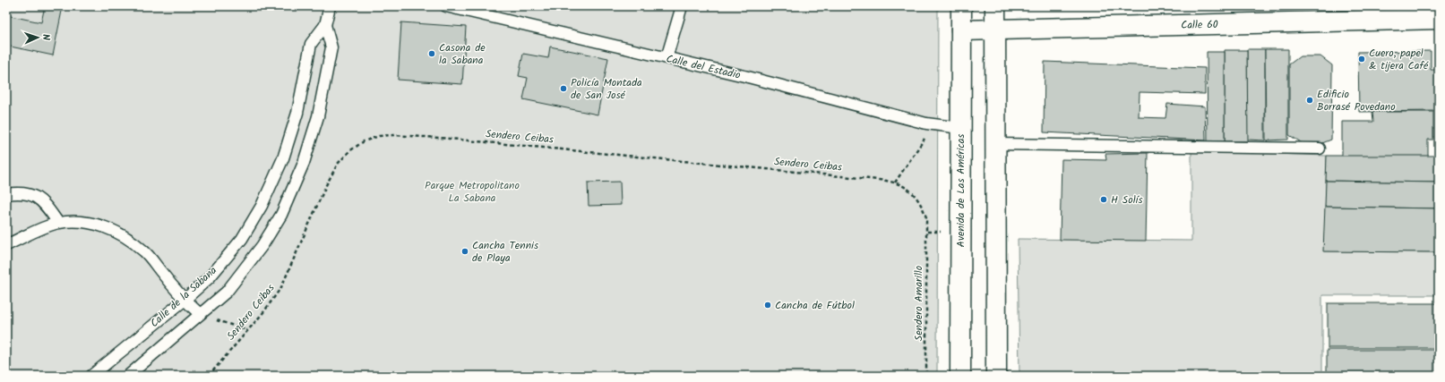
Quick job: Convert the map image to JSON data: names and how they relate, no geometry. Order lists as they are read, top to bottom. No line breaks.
{"streets":{"main road":["Calle 60","Avenida de Las Américas"],"lane":["Calle del Estadio","Calle de la Sabana"],"path":["Sendero Ceibas","Sendero Amarillo"]},"crossings":[["Calle 60","Avenida de Las Américas"],["Calle del Estadio","Avenida de Las Américas"],["Sendero Ceibas","Sendero Amarillo"]],"parks":["Parque Metropolitano La Sabana"],"places":["Casona de la Sabana","Cuero, papel & tijera Café","Policía Montada de San José","Edificio Borrasé Povedano","H Solís","Cancha Tennis de Playa","Cancha de Fútbol"],"north":"right"}
